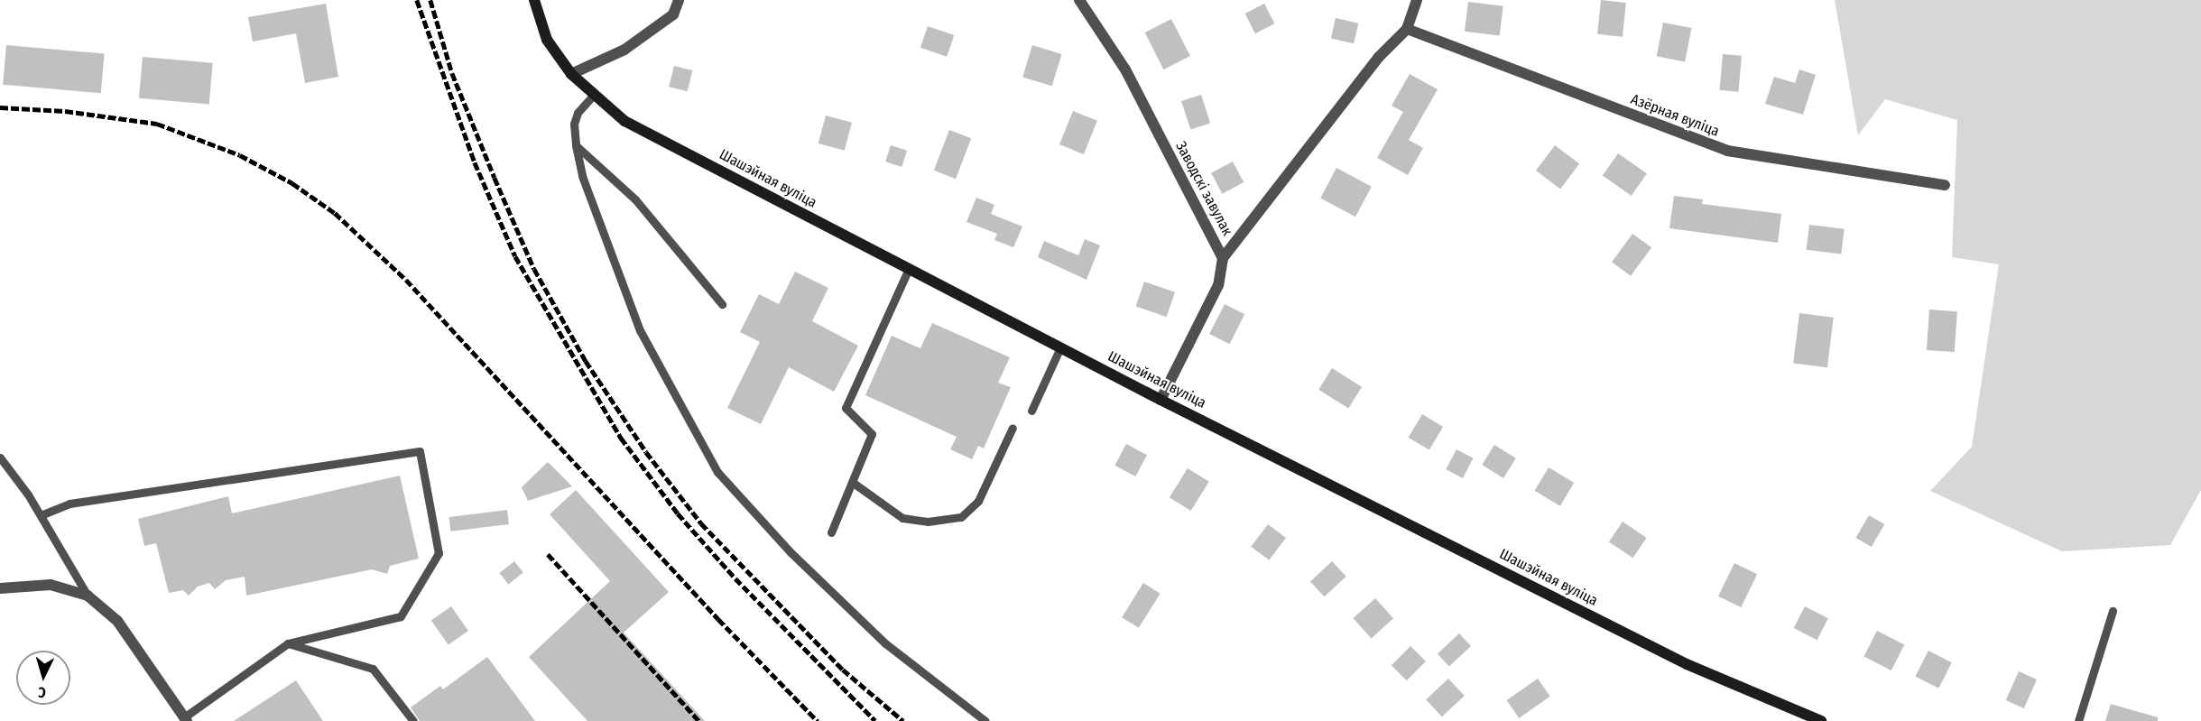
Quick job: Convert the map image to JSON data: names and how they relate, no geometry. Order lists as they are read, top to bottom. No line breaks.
{"streets":{"main road":["Шашэйная вуліца"],"street":["Азёрная вуліца","Заводскі завулак"]},"crossings":[["Шашэйная вуліца","Заводскі завулак"]],"north":"bottom"}
